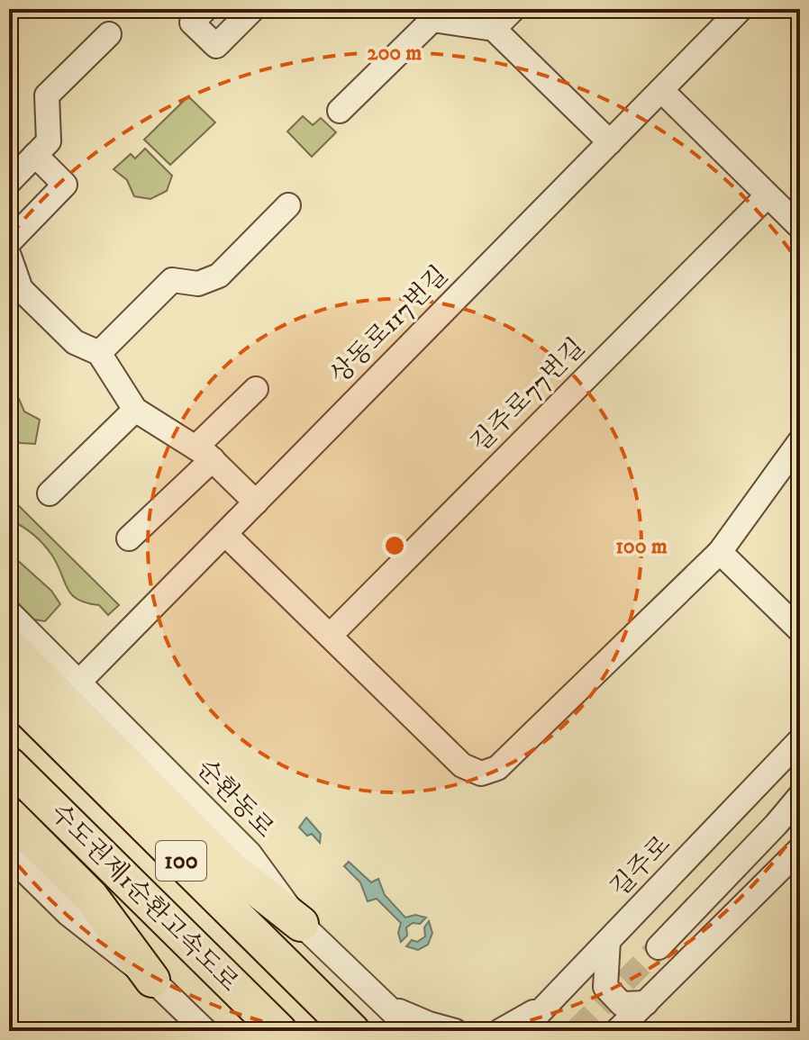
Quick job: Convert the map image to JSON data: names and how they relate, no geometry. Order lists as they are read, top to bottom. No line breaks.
{"streets":{"highway":["100","수도권제1순환고속도로"],"street":["상동로117번길","길주로77번길","순환동로","길주로"]},"crossings":[["상동로117번길","순환동로"]],"rings":["200 m","100 m"]}
